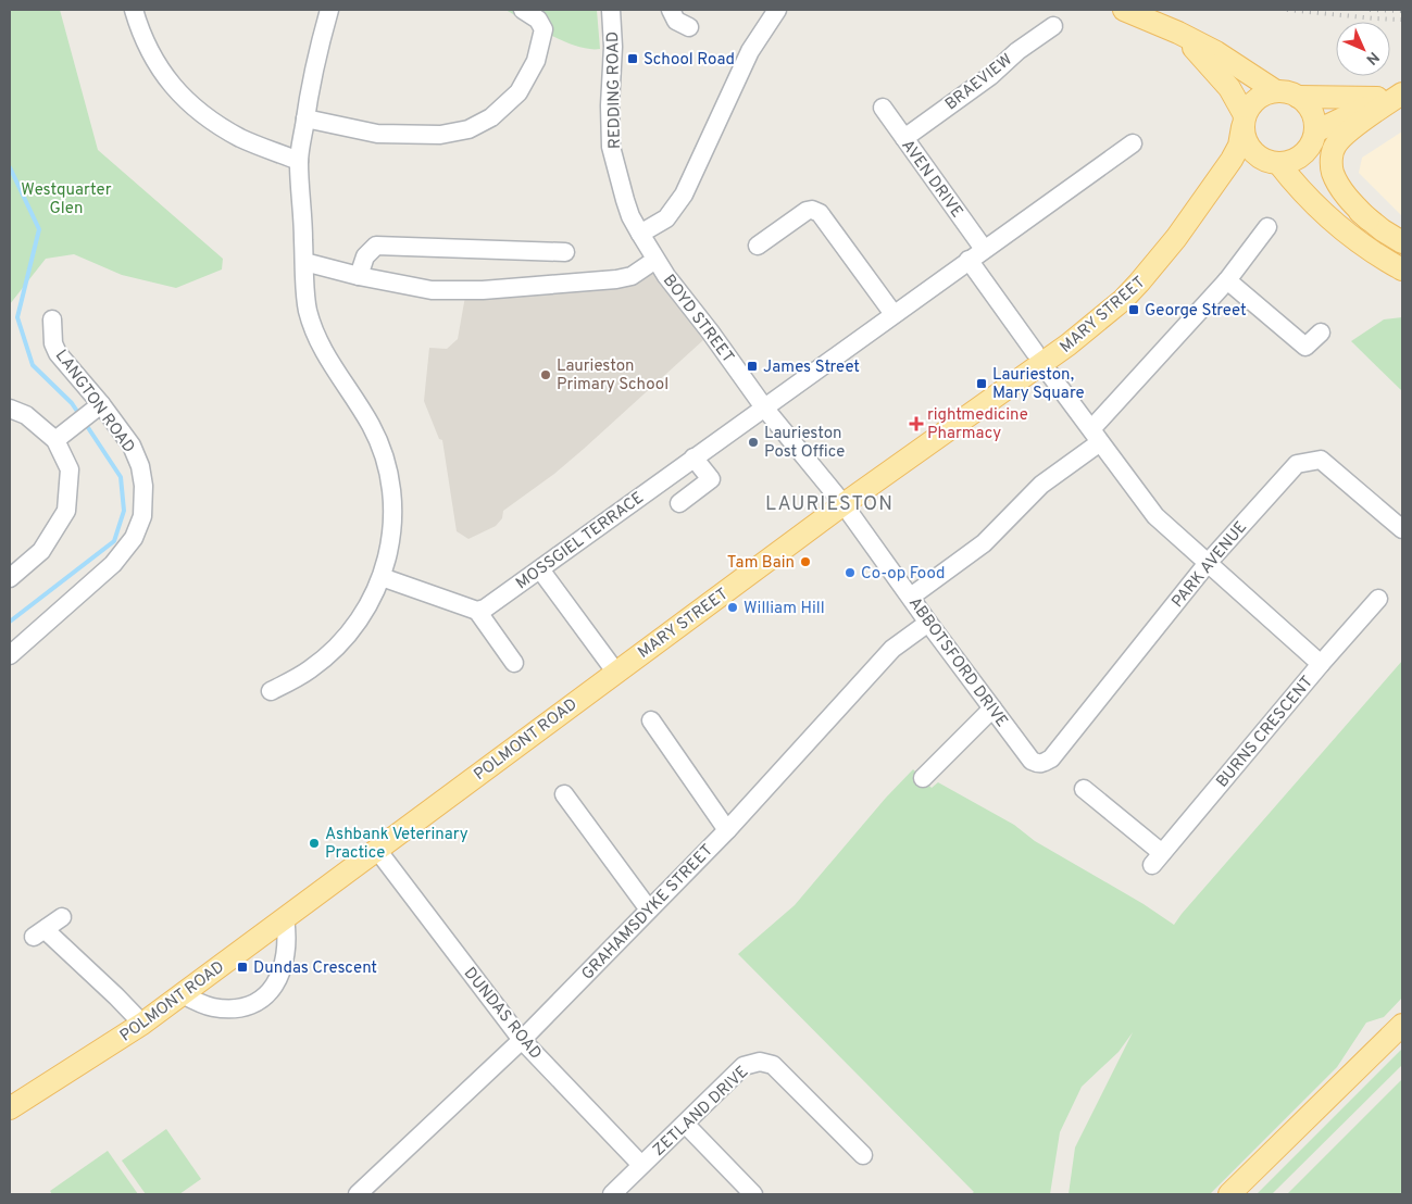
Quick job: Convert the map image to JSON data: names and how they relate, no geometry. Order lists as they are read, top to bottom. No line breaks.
{"streets":{"main road":["MARY STREET","POLMONT ROAD"],"street":["BRAEVIEW","REDDING ROAD","AVEN DRIVE","BOYD STREET","LANGTON ROAD","MOSSGIEL TERRACE","PARK AVENUE","ABBOTSFORD DRIVE","BURNS CRESCENT","GRAHAMSDYKE STREET","DUNDAS ROAD","ZETLAND DRIVE"]},"crossings":[["BRAEVIEW","AVEN DRIVE"],["REDDING ROAD","BOYD STREET"],["MARY STREET","BOYD STREET"],["MARY STREET","ABBOTSFORD DRIVE"],["MARY STREET","POLMONT ROAD"],["BOYD STREET","MOSSGIEL TERRACE"],["BOYD STREET","ABBOTSFORD DRIVE"],["PARK AVENUE","ABBOTSFORD DRIVE"],["ABBOTSFORD DRIVE","GRAHAMSDYKE STREET"],["POLMONT ROAD","DUNDAS ROAD"],["GRAHAMSDYKE STREET","DUNDAS ROAD"],["DUNDAS ROAD","ZETLAND DRIVE"]],"districts":["LAURIESTON"],"parks":["Westquarter Glen"],"places":{"transit":["School Road","George Street","James Street","Laurieston, Mary Square","Dundas Crescent"],"other":["Laurieston Primary School","Laurieston Post Office","Tam Bain","Co-op Food","William Hill","Ashbank Veterinary Practice"],"health":["rightmedicine Pharmacy"]},"north":"bottom right"}
